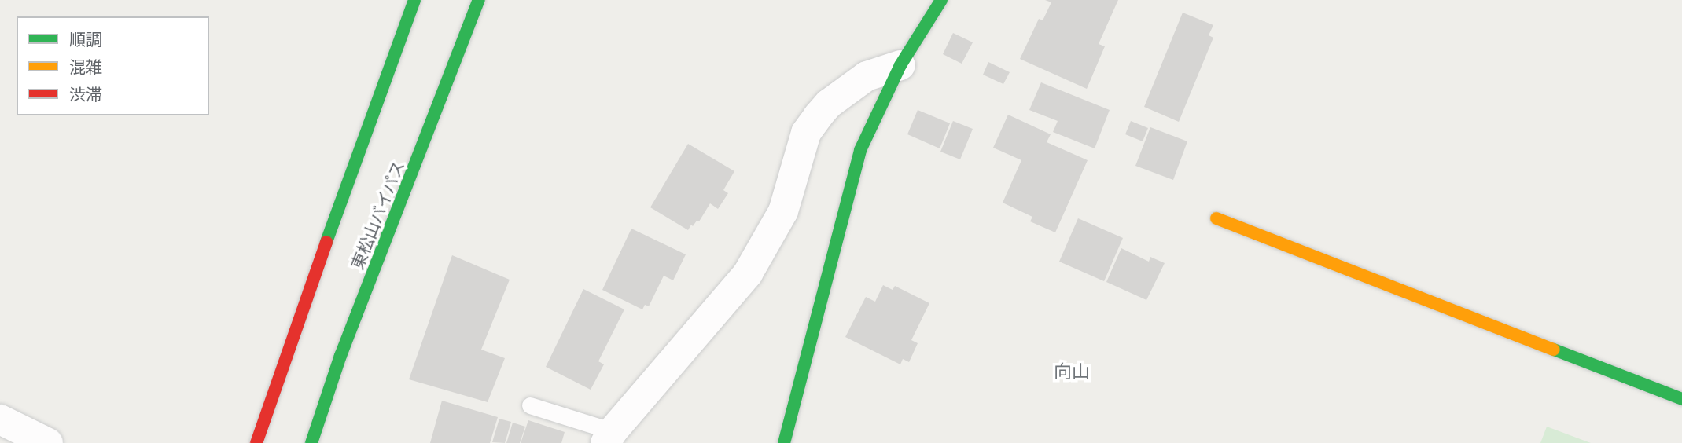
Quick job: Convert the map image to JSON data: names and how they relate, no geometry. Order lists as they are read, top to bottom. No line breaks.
{"streets":{"main road":["東松山バイパス"]},"districts":["向山"],"legend":["順調","混雑","渋滞"]}
